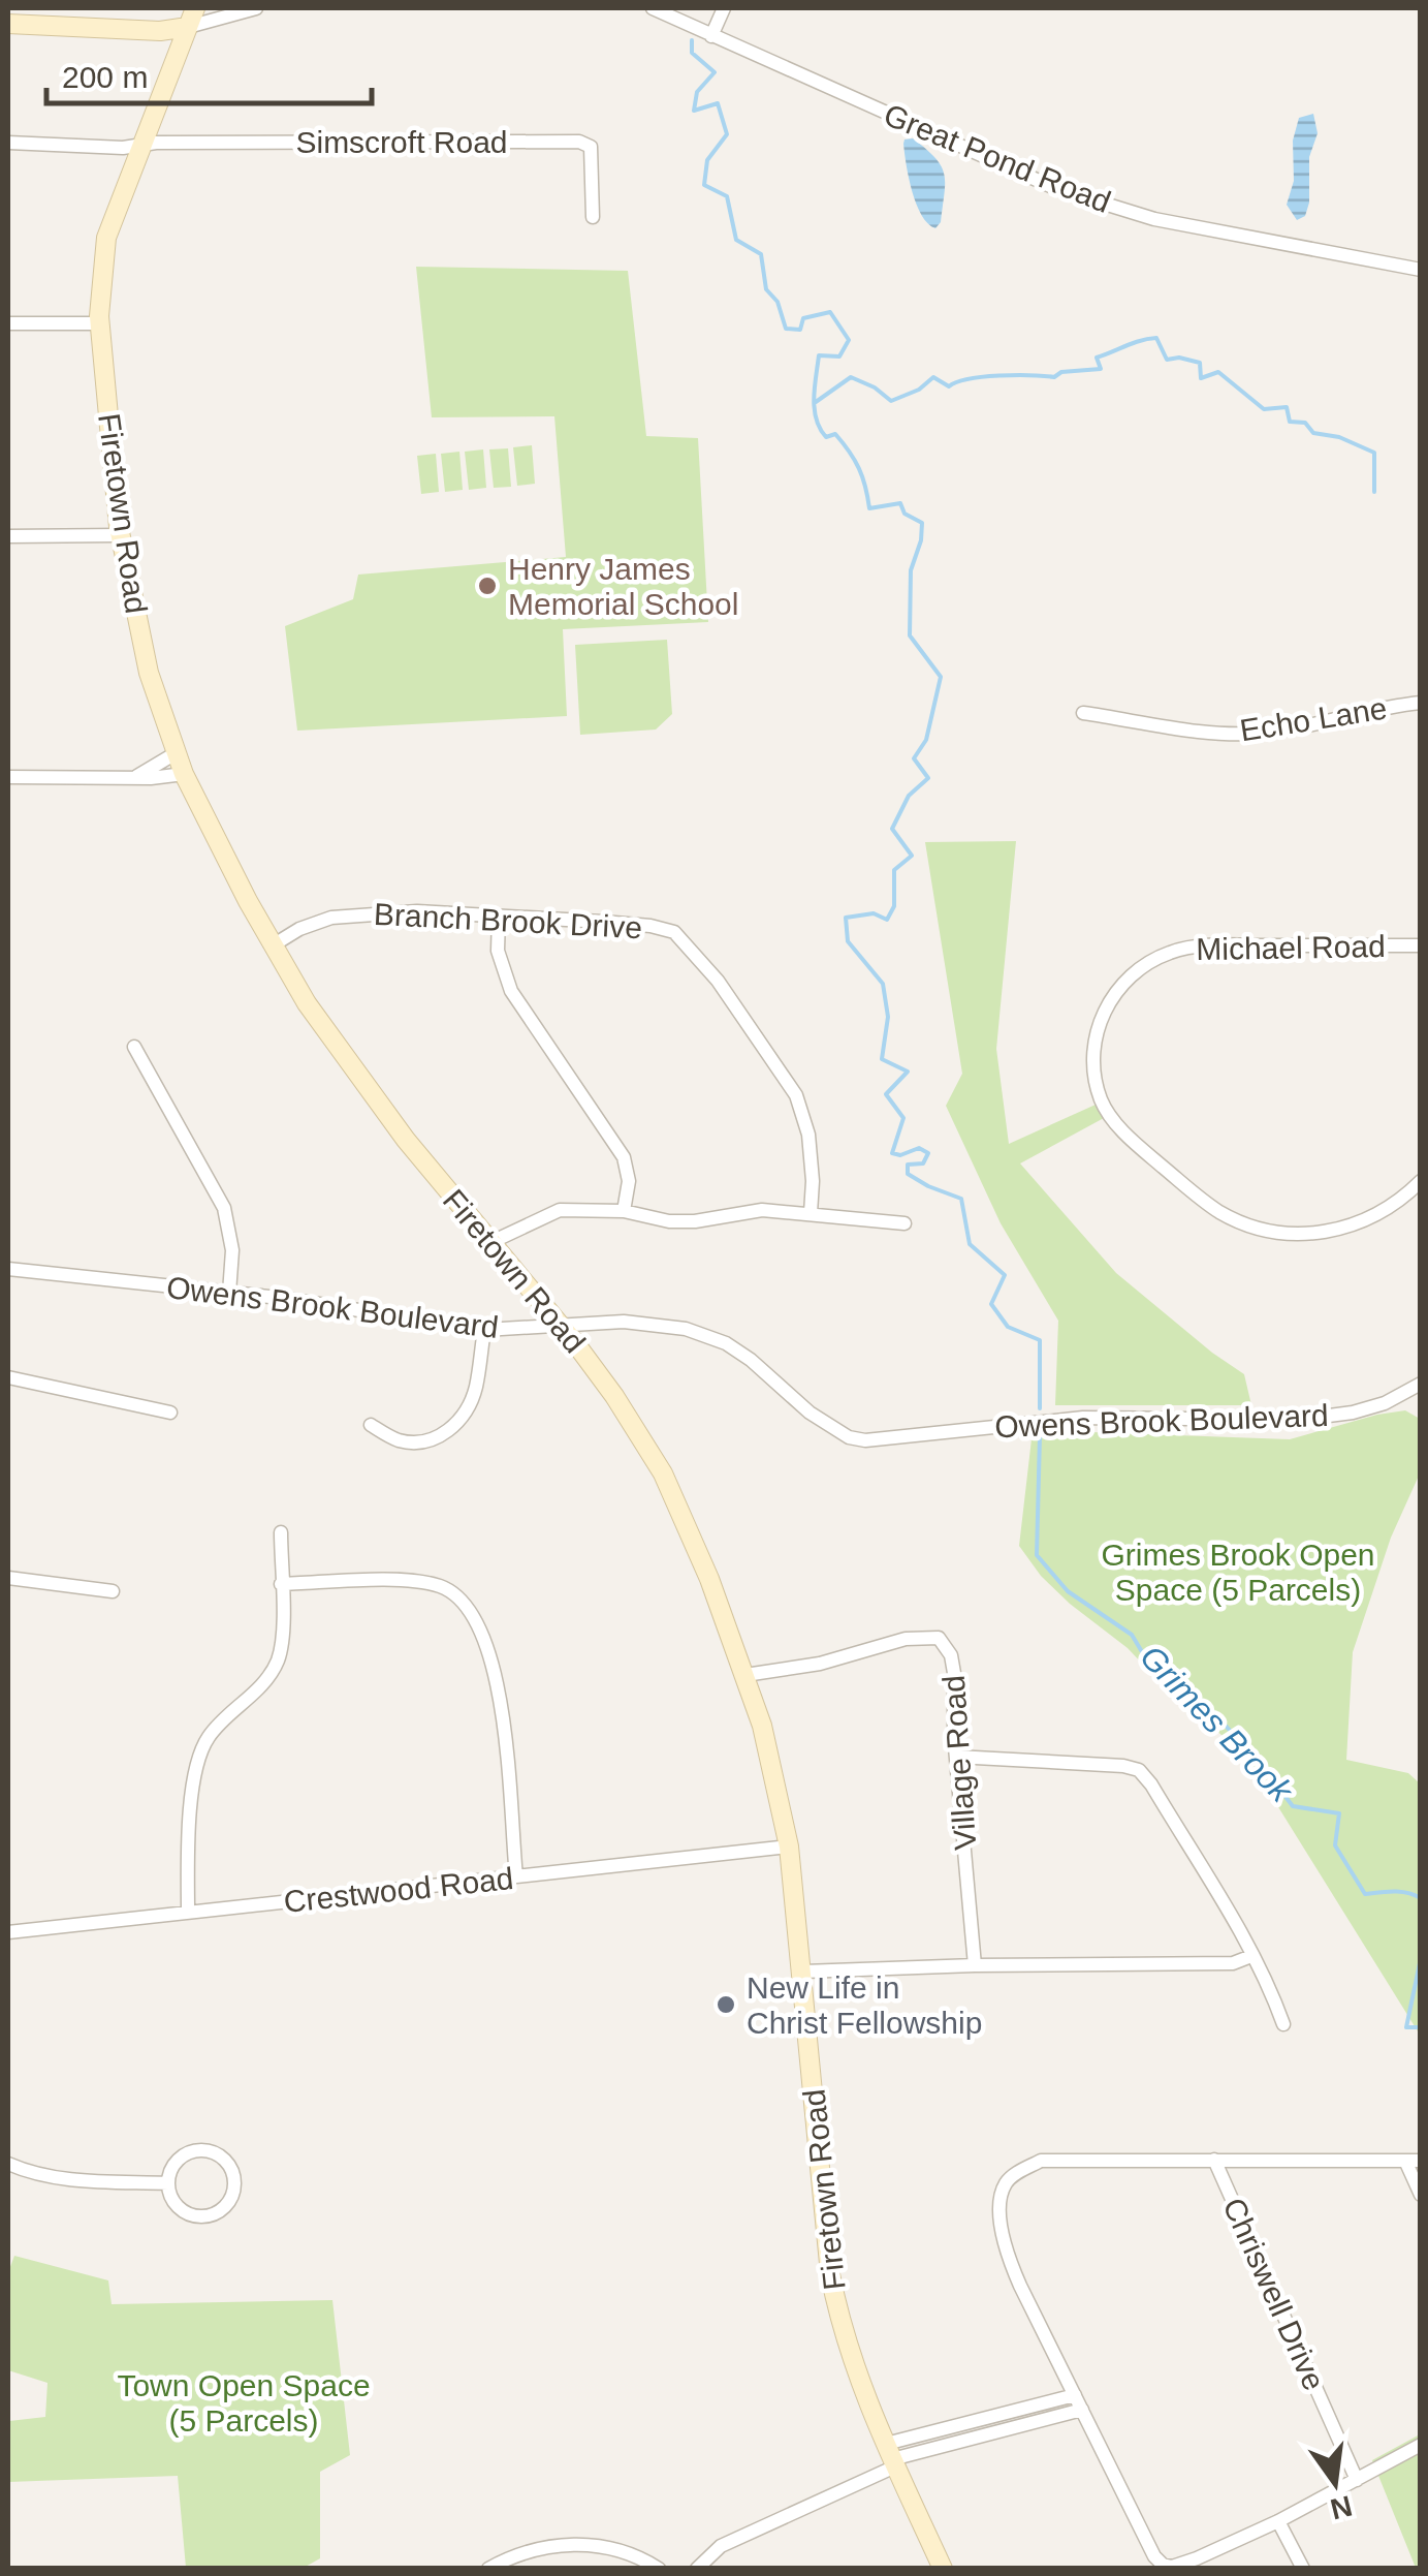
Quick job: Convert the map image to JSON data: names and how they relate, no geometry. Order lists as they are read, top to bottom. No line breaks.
{"streets":{"street":["Simscroft Road","Great Pond Road","Firetown Road","Echo Lane","Branch Brook Drive","Michael Road","Owens Brook Boulevard","Village Road","Crestwood Road","Chriswell Drive"]},"crossings":[["Simscroft Road","Firetown Road"],["Firetown Road","Branch Brook Drive"],["Firetown Road","Owens Brook Boulevard"],["Firetown Road","Village Road"],["Firetown Road","Crestwood Road"]],"water":["Grimes Brook"],"parks":["Grimes Brook Open Space (5 Parcels)","Town Open Space (5 Parcels)"],"places":["Henry James Memorial School","New Life in Christ Fellowship"],"scale_bar":"200 m","north":"bottom"}
